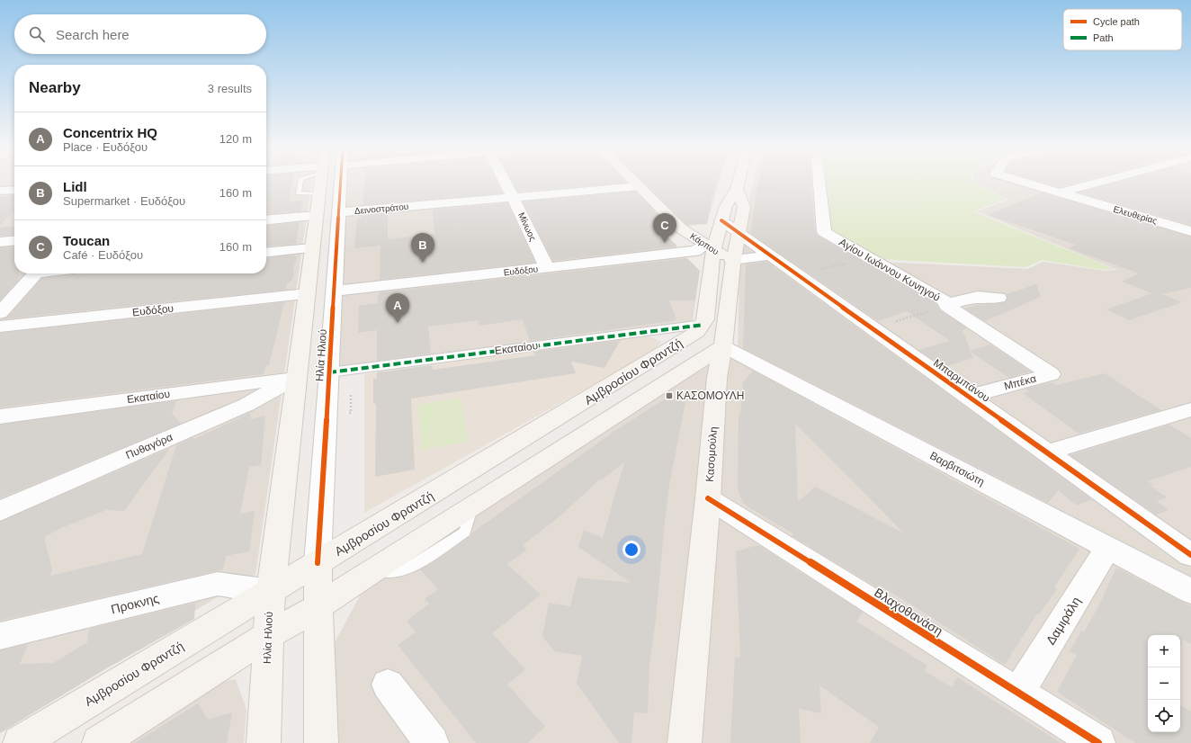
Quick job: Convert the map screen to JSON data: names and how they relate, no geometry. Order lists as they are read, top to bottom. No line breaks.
{"streets":{"main road":["Κάρπου","Ηλία Ηλιού","Αμβροσίου Φραντζή","Κασομούλη"],"street":["Δεινοστράτου","Ελευθερίας","Μίνωος","Αγίου Ιωάννου Κυνηγού","Ευδόξου","Εκαταίου","Μπαρμπάνου","Μπέκα","Πυθαγόρα","Βαρβιτσιώτη","Προκνης","Βλαχοθανάση","Δαμιράλη"]},"crossings":[["Δεινοστράτου","Μίνωος"],["Δεινοστράτου","Κάρπου"],["Δεινοστράτου","Ηλία Ηλιού"],["Μίνωος","Ευδόξου"],["Κάρπου","Ευδόξου"],["Κάρπου","Κασομούλη"],["Αγίου Ιωάννου Κυνηγού","Μπέκα"],["Ευδόξου","Ηλία Ηλιού"],["Εκαταίου","Ηλία Ηλιού"],["Εκαταίου","Αμβροσίου Φραντζή"],["Εκαταίου","Πυθαγόρα"],["Ηλία Ηλιού","Αμβροσίου Φραντζή"],["Ηλία Ηλιού","Πυθαγόρα"],["Ηλία Ηλιού","Προκνης"],["Αμβροσίου Φραντζή","Προκνης"],["Μπαρμπάνου","Μπέκα"],["Μπαρμπάνου","Κασομούλη"],["Κασομούλη","Βαρβιτσιώτη"],["Κασομούλη","Βλαχοθανάση"],["Βαρβιτσιώτη","Δαμιράλη"],["Βλαχοθανάση","Δαμιράλη"]],"places":{"transit":["ΚΑΣΟΜΟΥΛΗ"]},"legend":["Cycle path","Path"],"page":{"search":"Search here","heading":["Nearby","3 results"],"list":[{"mark":"A","name":"Concentrix HQ","note":"Place · Ευδόξου","value":"120 m"},{"mark":"B","name":"Lidl","note":"Supermarket · Ευδόξου","value":"160 m"},{"mark":"C","name":"Toucan","note":"Café · Ευδόξου","value":"160 m"}],"pins":["C","B","A"],"map_buttons":["+","−"]}}
